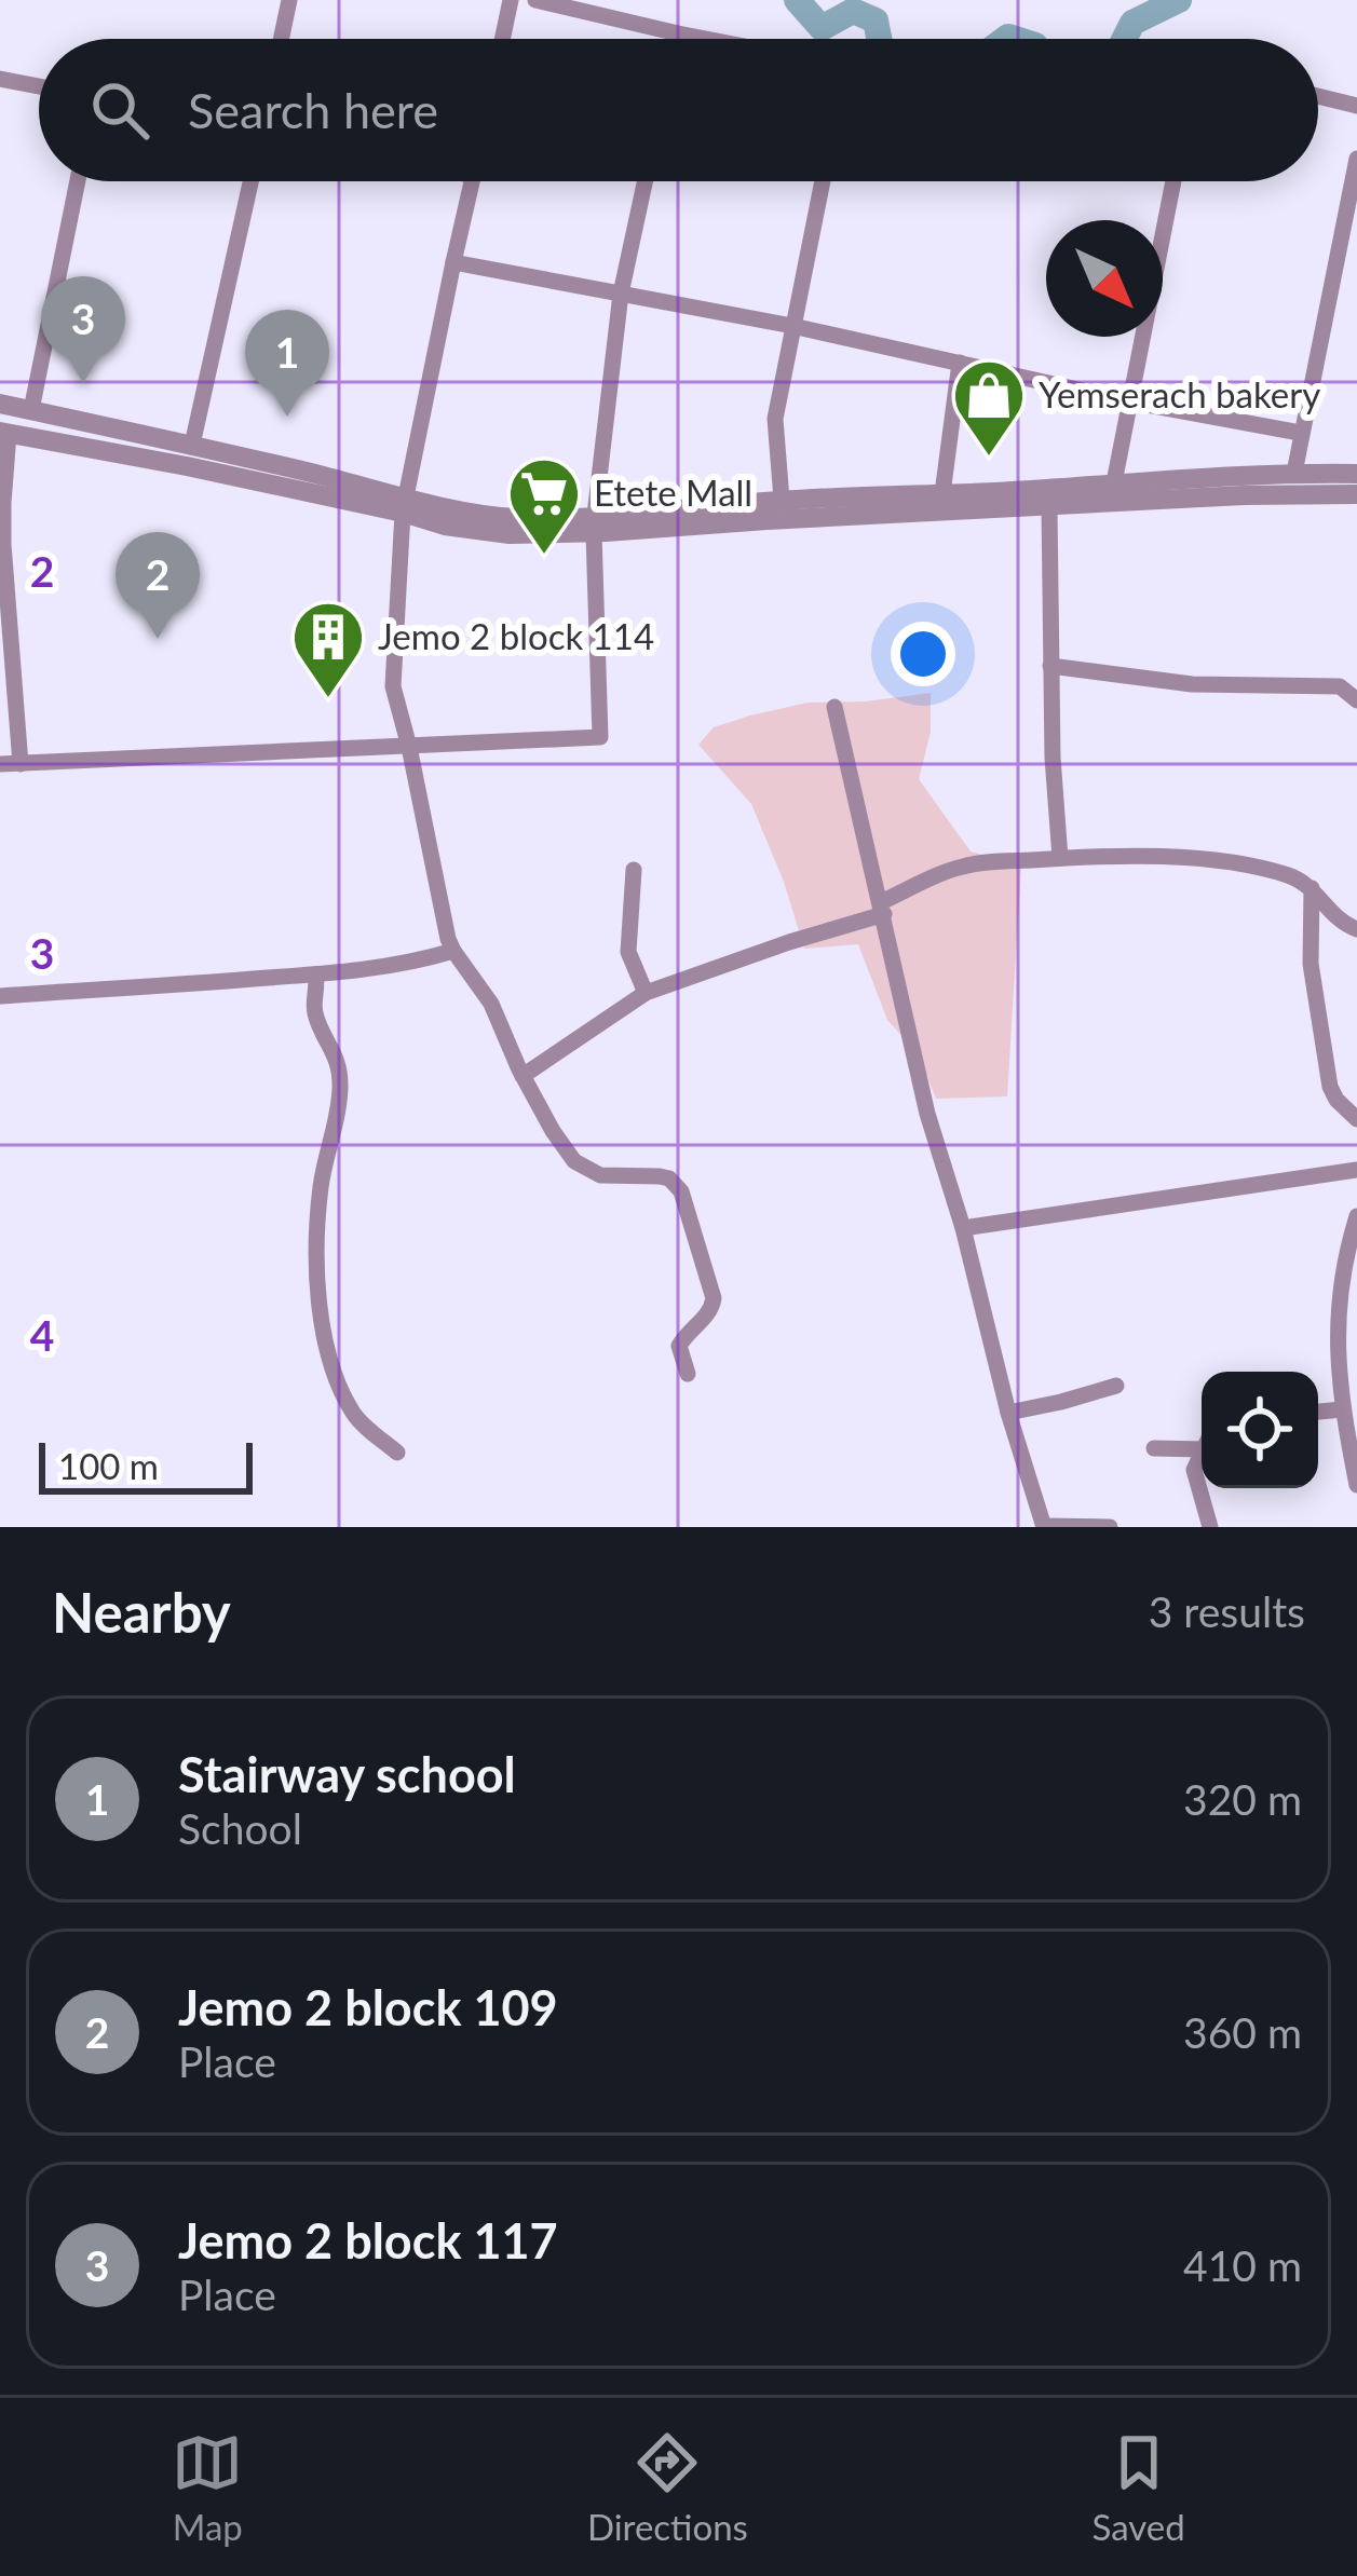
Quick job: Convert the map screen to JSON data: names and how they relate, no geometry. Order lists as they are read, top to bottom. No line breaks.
{"places":{"shop":["Yemserach bakery"],"supermarket":["Etete Mall"],"building":["Jemo 2 block 114"]},"scale_bar":"100 m","north":"bottom right","page":{"search":"Search here","pins":["3","1","2"],"scale":"100 m","heading":["Nearby","3 results"],"list":[{"mark":"1","name":"Stairway school","note":"School","value":"320 m"},{"mark":"2","name":"Jemo 2 block 109","note":"Place","value":"360 m"},{"mark":"3","name":"Jemo 2 block 117","note":"Place","value":"410 m"}],"nav":["Map","Directions","Saved"]},"grid":{"rows":["2","3","4"]}}
